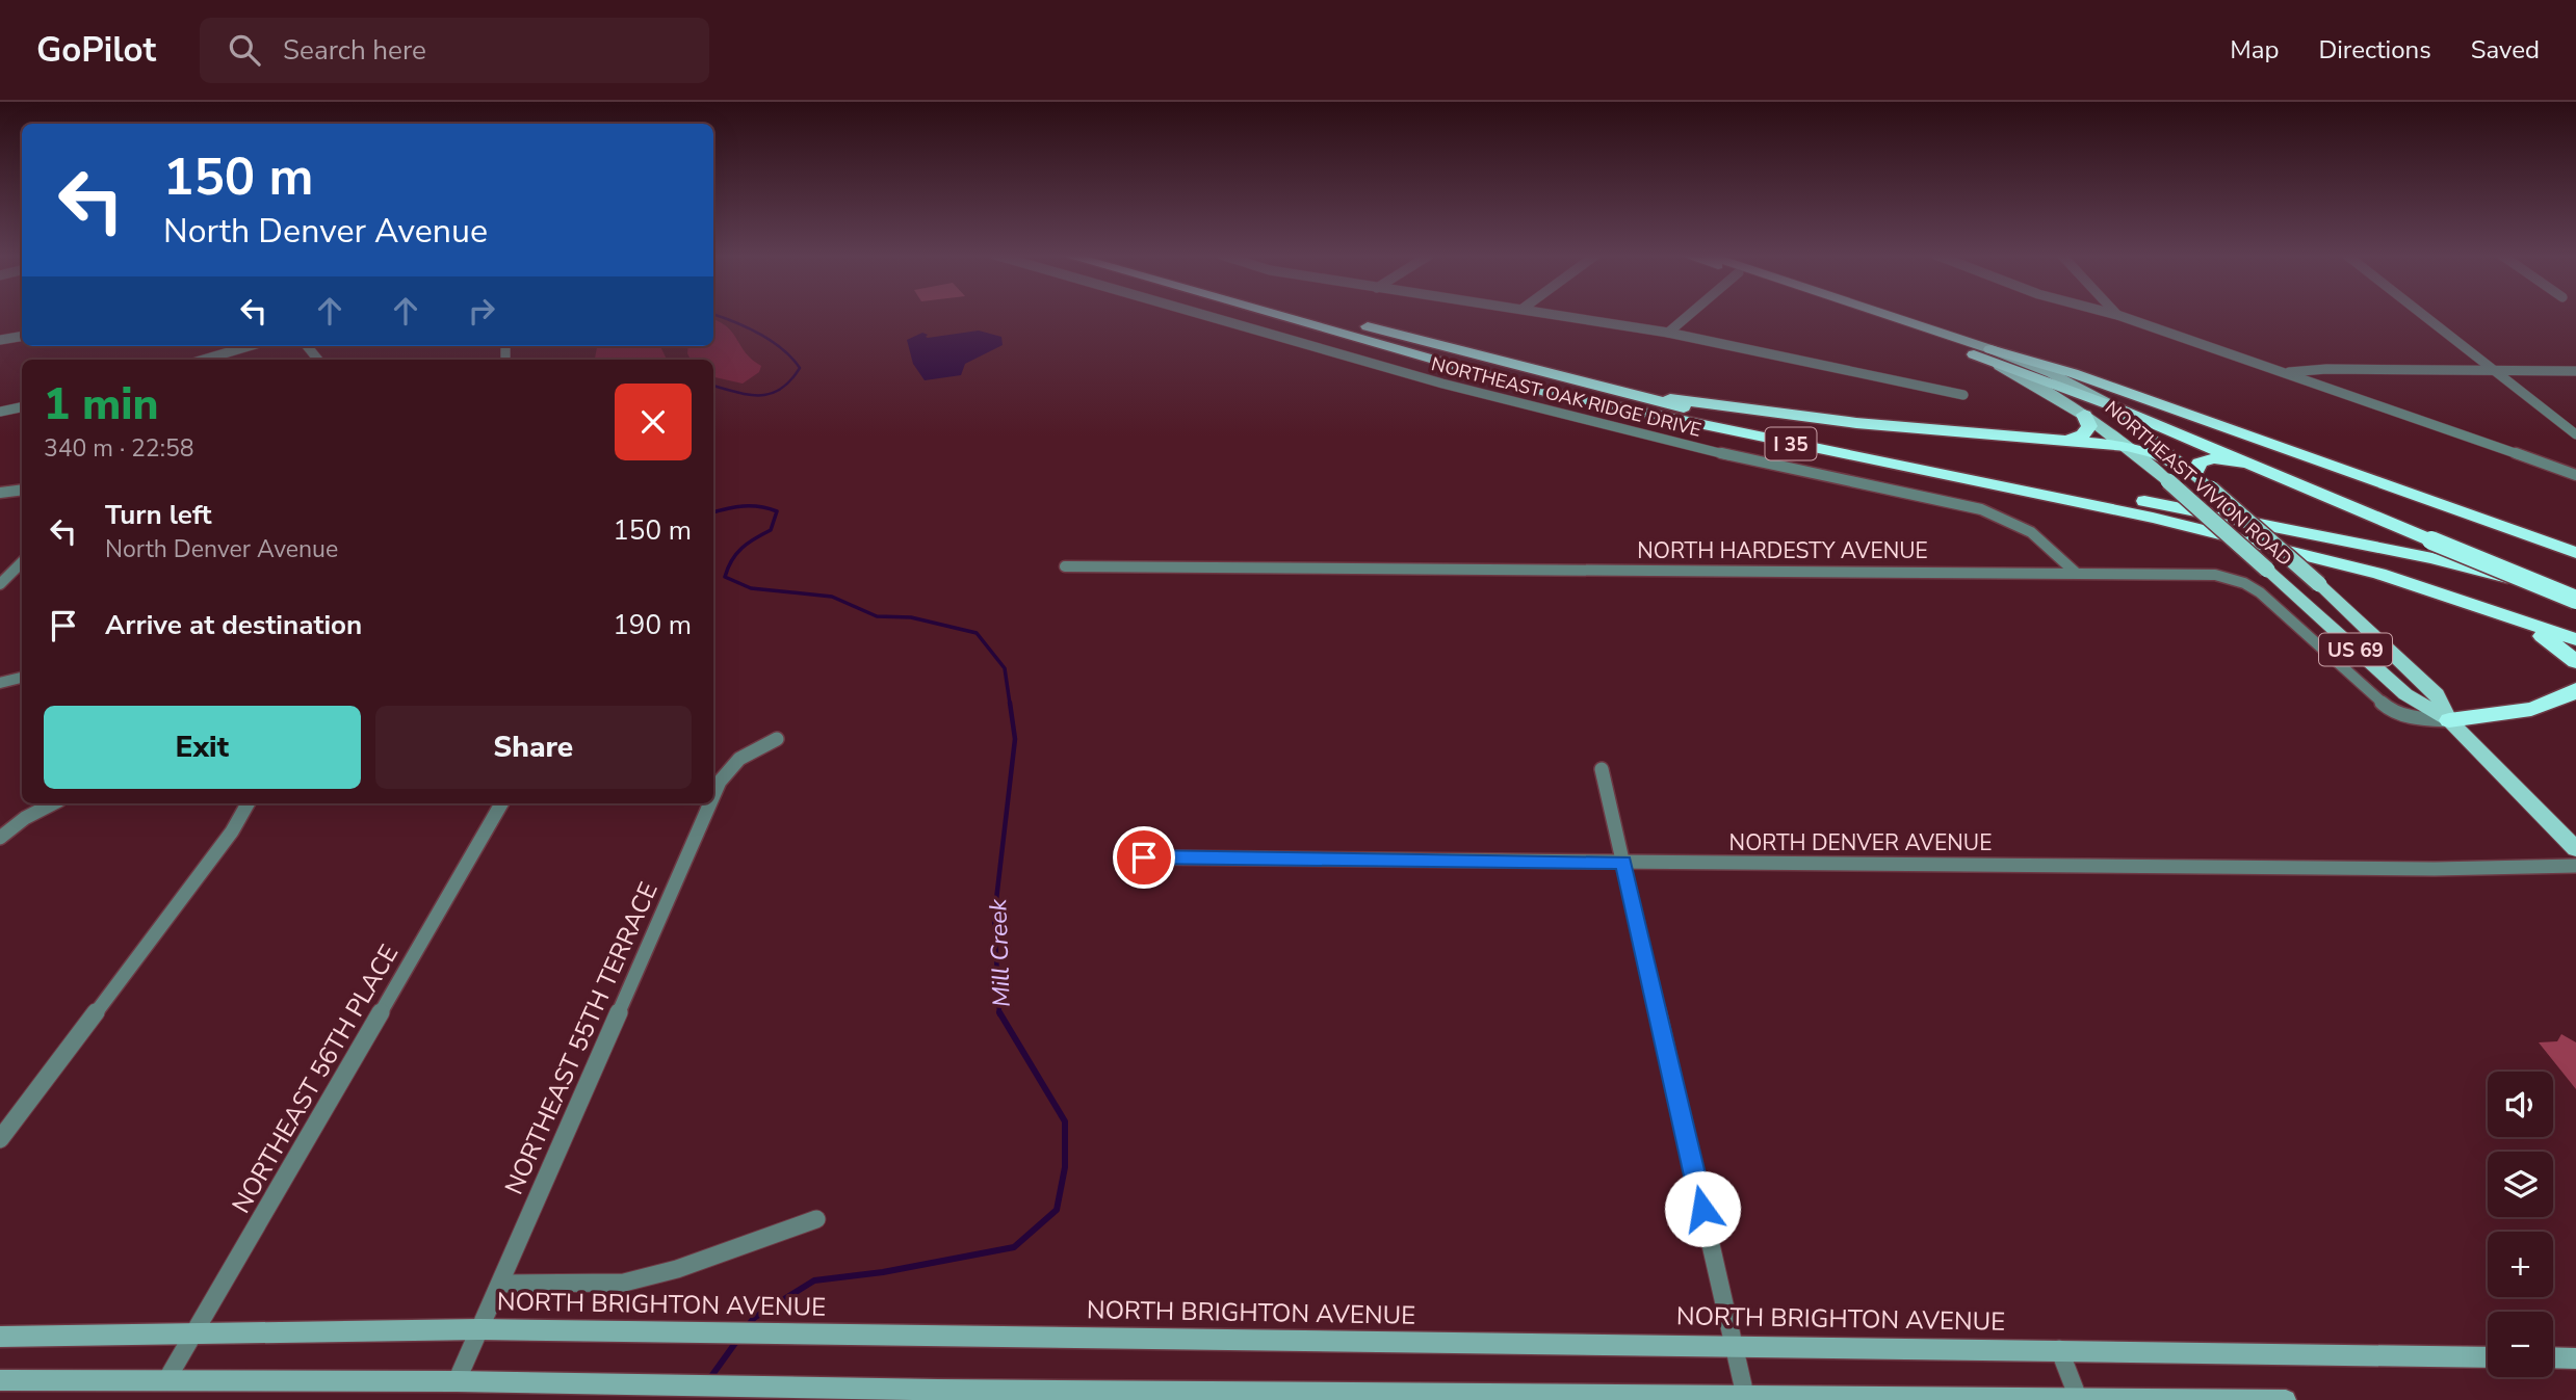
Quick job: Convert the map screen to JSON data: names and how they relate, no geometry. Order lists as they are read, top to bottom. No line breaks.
{"streets":{"highway":["I 35"],"main road":["NORTHEAST VIVION ROAD","US 69","NORTH BRIGHTON AVENUE"],"street":["NORTHEAST OAK RIDGE DRIVE","NORTH HARDESTY AVENUE","NORTH DENVER AVENUE","NORTHEAST 55TH TERRACE","NORTHEAST 56TH PLACE"]},"crossings":[["NORTHEAST OAK RIDGE DRIVE","NORTH HARDESTY AVENUE"],["NORTHEAST VIVION ROAD","NORTH HARDESTY AVENUE"],["NORTHEAST 55TH TERRACE","NORTH BRIGHTON AVENUE"],["NORTHEAST 56TH PLACE","NORTH BRIGHTON AVENUE"]],"water":["Mill Creek"],"page":{"header":"GoPilot","search":"Search here","nav":["Map","Directions","Saved"],"turn":["150 m","North Denver Avenue"],"heading":["1 min","340 m · 22:58"],"list":[{"name":"Turn left","note":"North Denver Avenue","value":"150 m"},{"name":"Arrive at destination","value":"190 m"}],"buttons":["Exit","Share"],"map_buttons":["+","−"]}}
